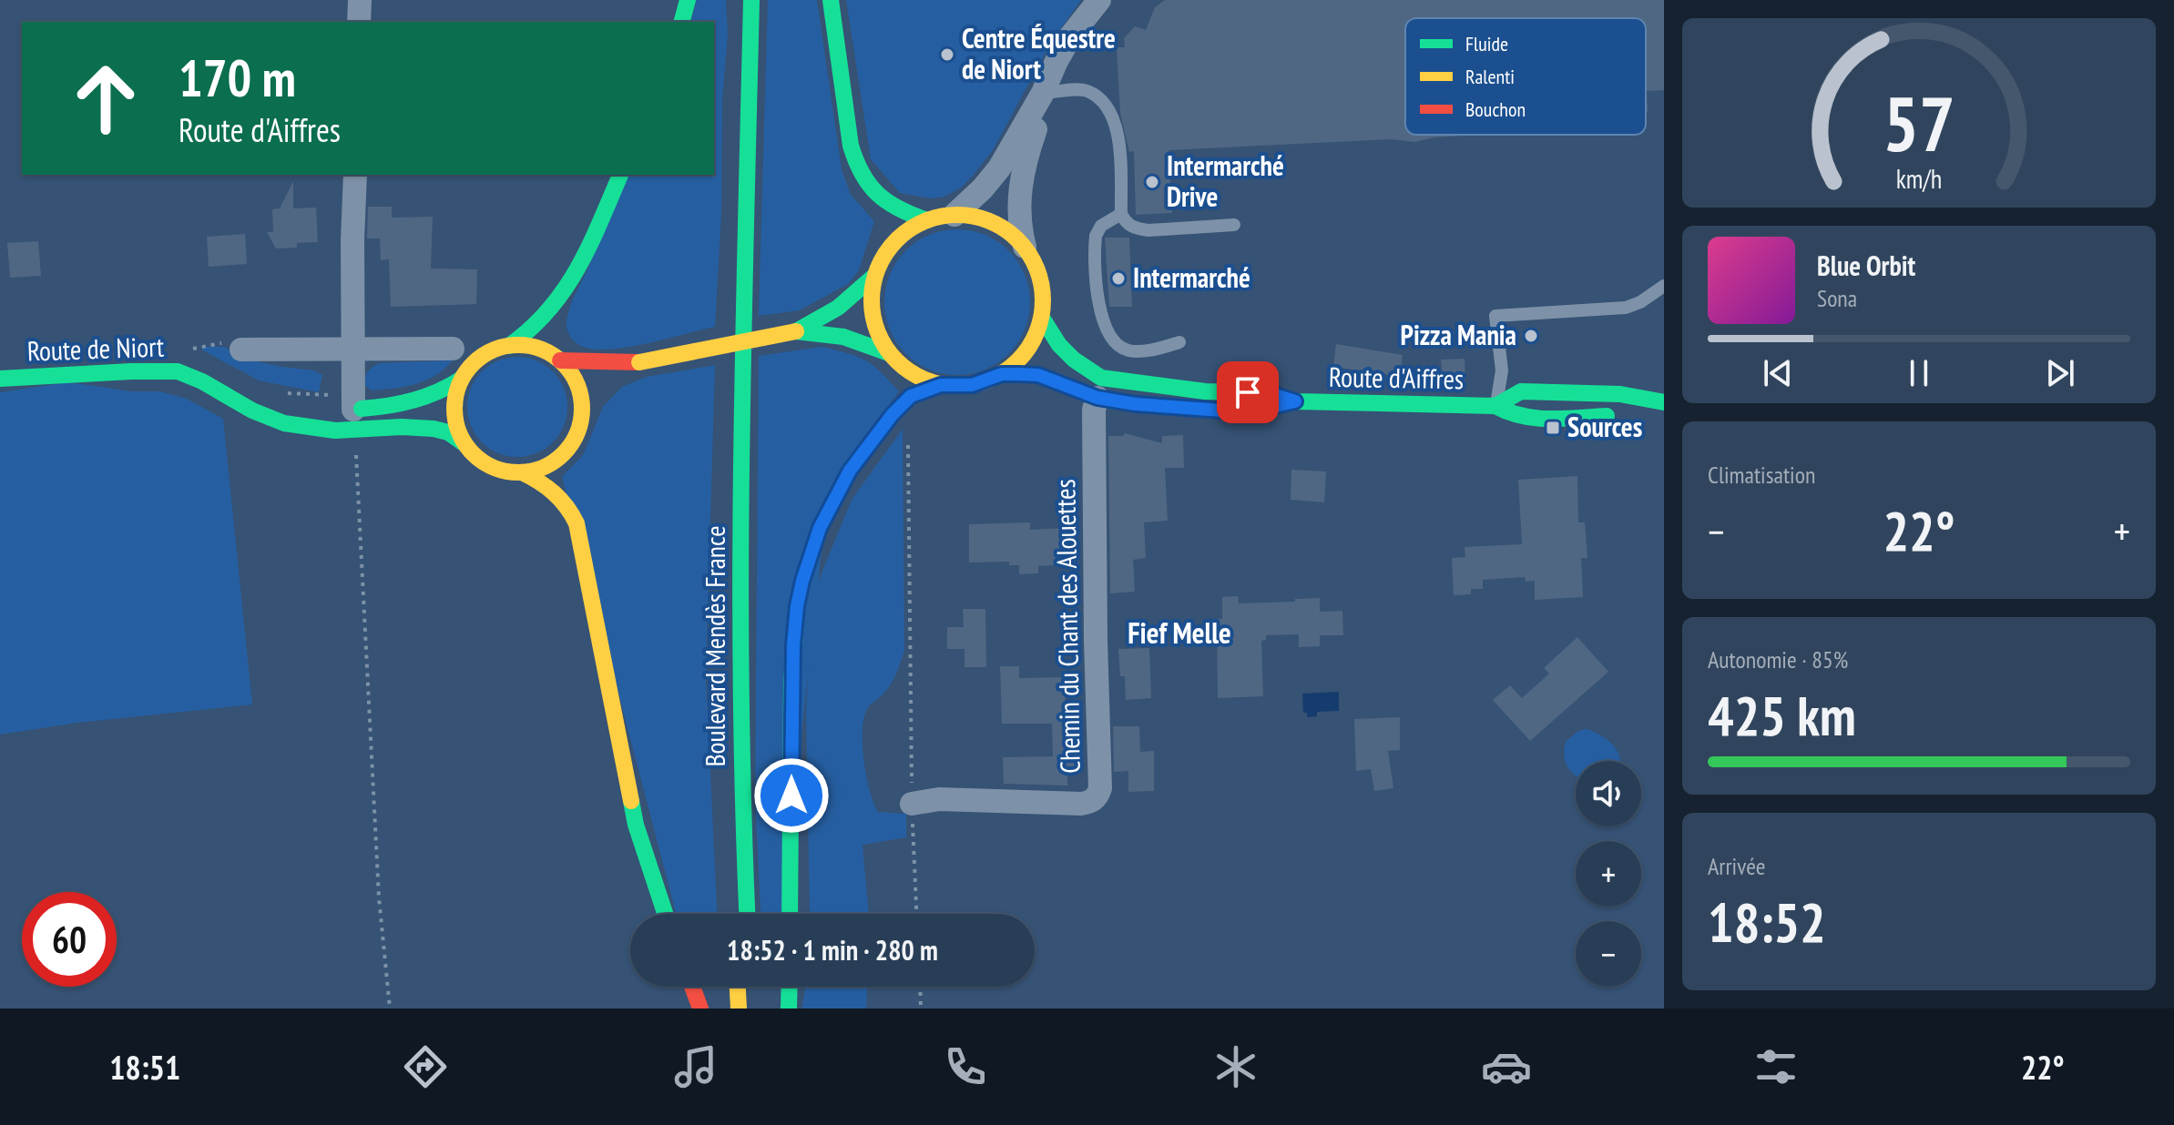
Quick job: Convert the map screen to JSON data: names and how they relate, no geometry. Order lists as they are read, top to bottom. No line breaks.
{"streets":{"main road":["Route de Niort","Route d'Aiffres","Boulevard Mendès France"],"street":["Chemin du Chant des Alouettes"]},"districts":["Fief Melle"],"places":{"other":["Centre Équestre de Niort","Intermarché Drive","Intermarché","Pizza Mania"],"transit":["Sources"]},"legend":["Fluide","Ralenti","Bouchon"],"page":{"turn":["170 m","Route d'Aiffres"],"song":["Blue Orbit","Sona"],"tile":["Climatisation",["Autonomie · 85%","425 km"],["Arrivée","18:52"]],"heat":["−","22°","+"],"map_buttons":["+","−"],"limit":"60","trip":"18:52 · 1 min · 280 m","tabs":["18:51","22°"],"gauge":["57","km/h"]}}
